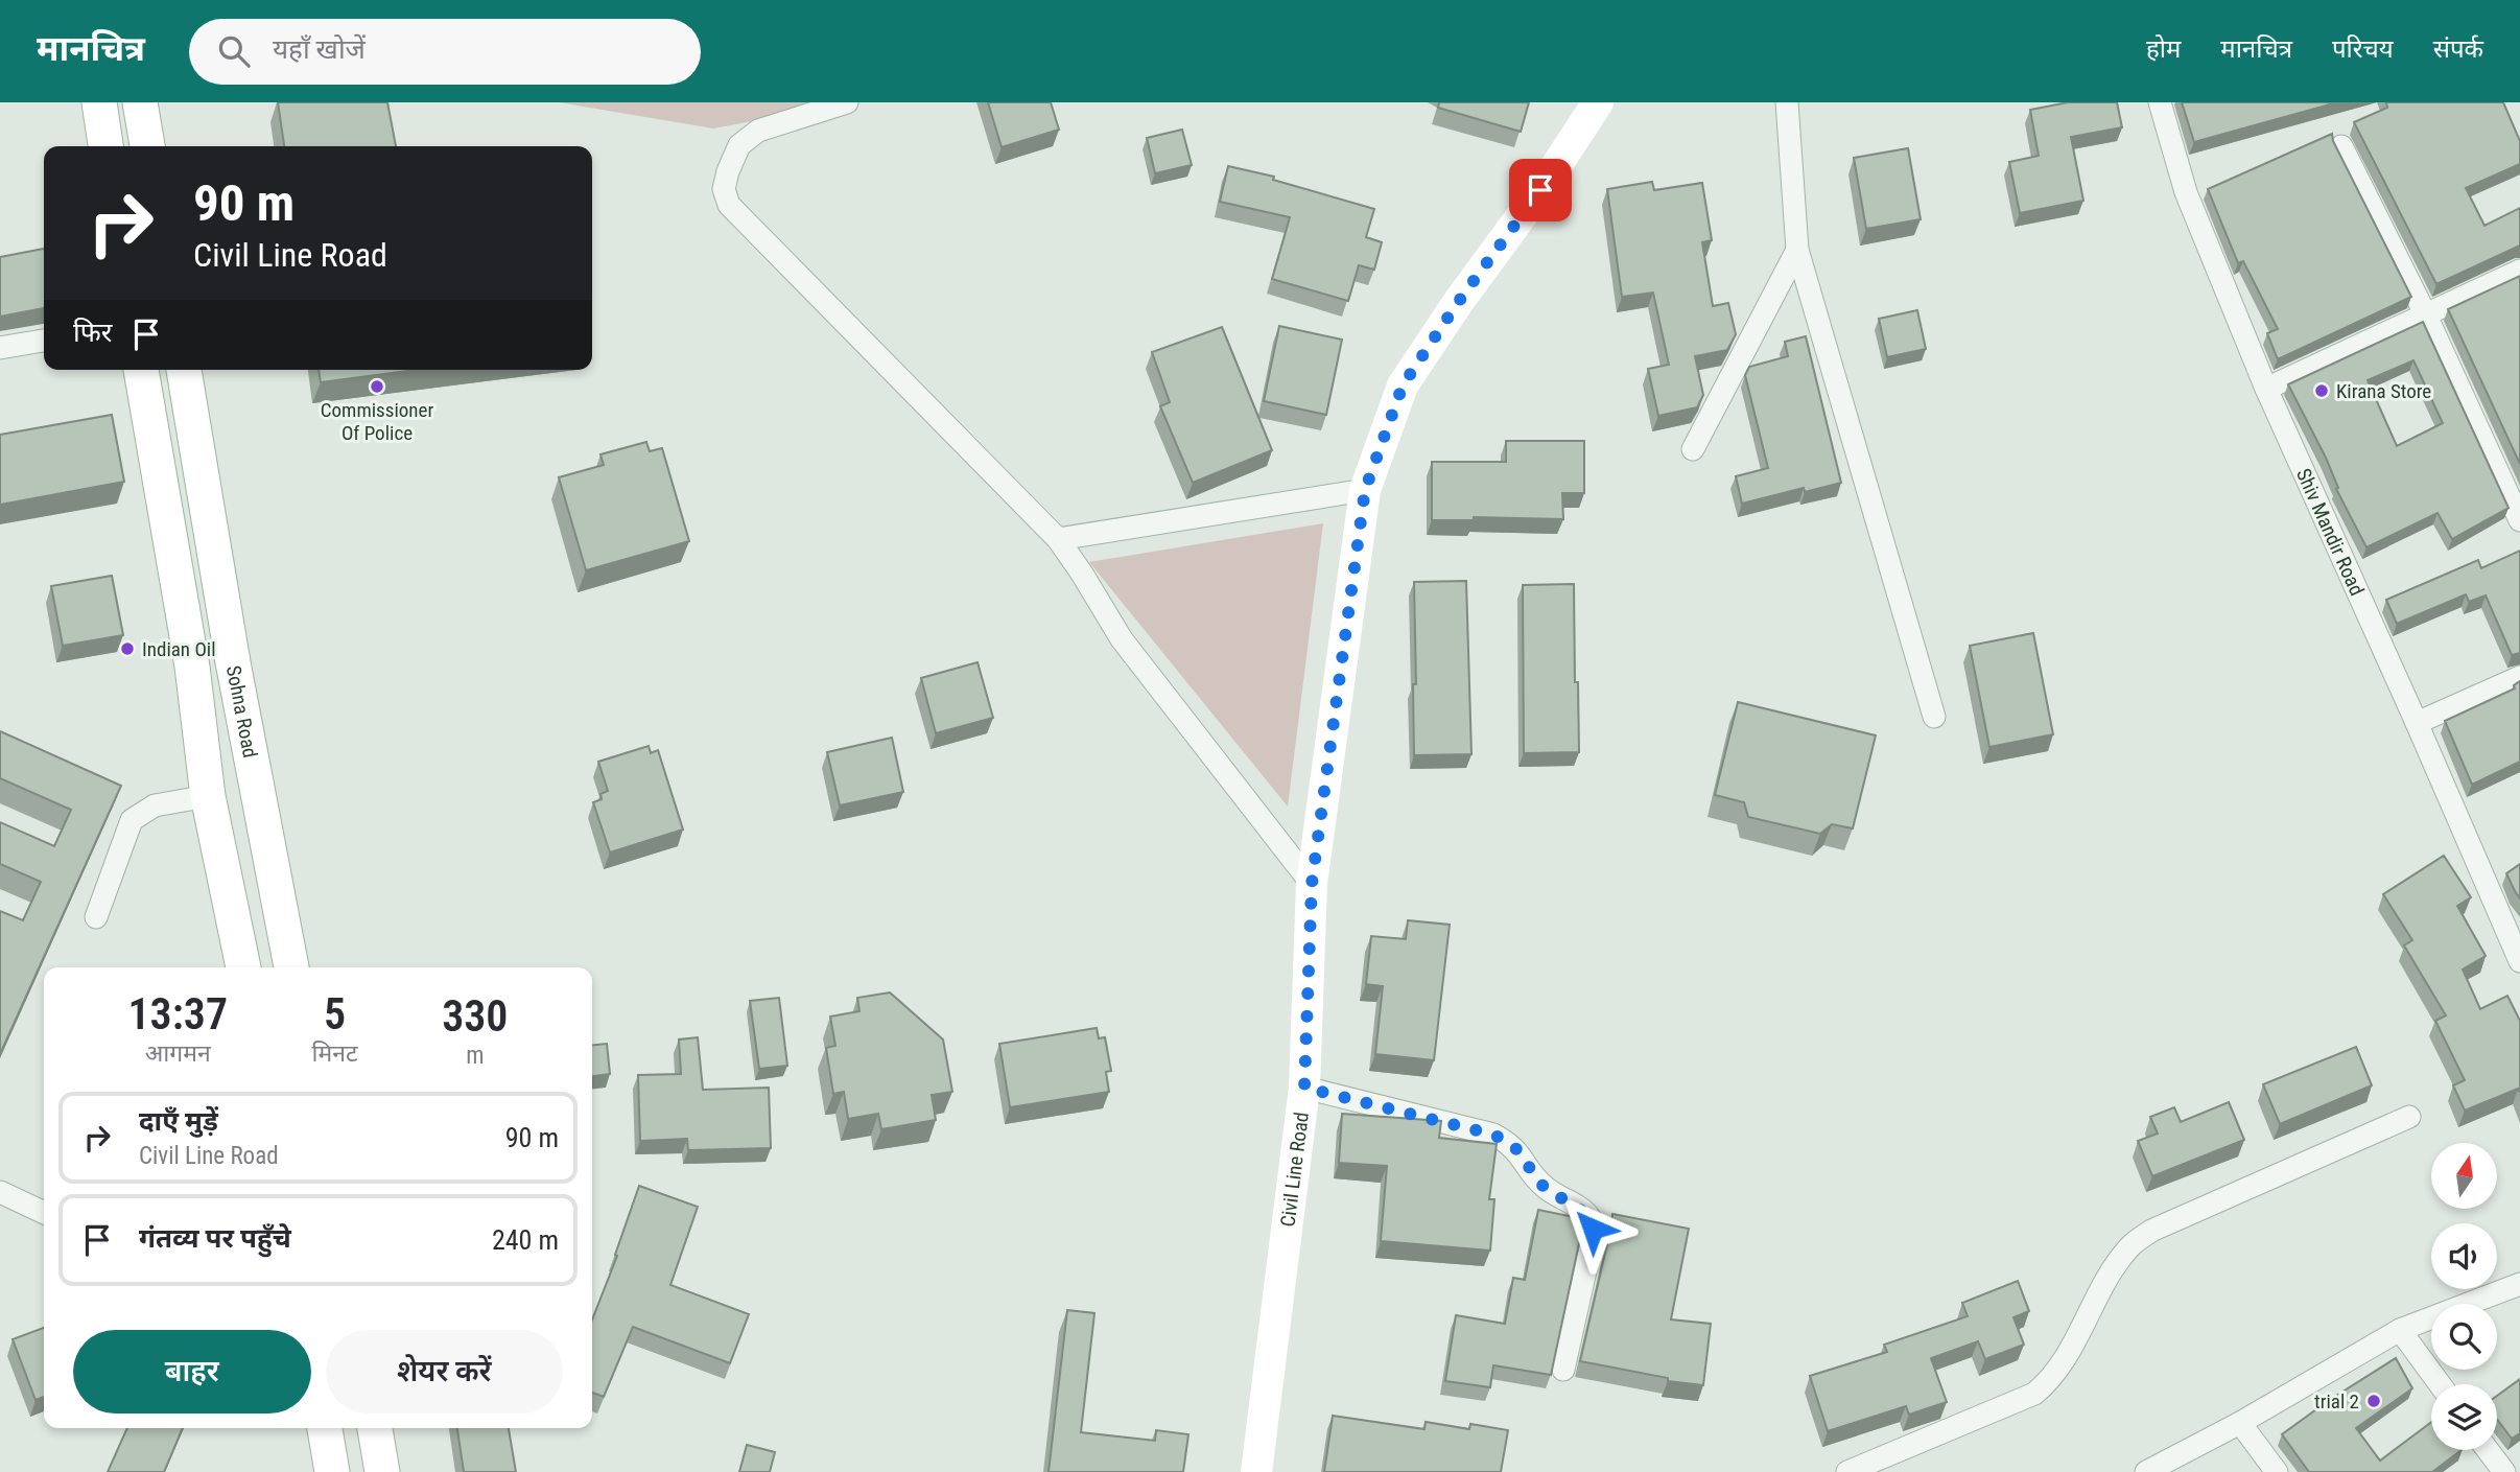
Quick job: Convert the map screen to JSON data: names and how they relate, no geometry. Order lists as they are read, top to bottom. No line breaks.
{"streets":{"main road":["Sohna Road"],"street":["Shiv Mandir Road","Civil Line Road"]},"places":["Commissioner Of Police","Kirana Store","Indian Oil","trial 2"],"north":"top","page":{"header":"मानचित्र","search":"यहाँ खोजें","nav":["होम","मानचित्र","परिचय","संपर्क"],"turn":["90 m","Civil Line Road"],"then":"फिर","eta":["13:37","आगमन","5","मिनट","330","m"],"list":[{"name":"दाएँ मुड़ें","note":"Civil Line Road","value":"90 m"},{"name":"गंतव्य पर पहुँचे","value":"240 m"}],"buttons":["बाहर","शेयर करें"]}}
